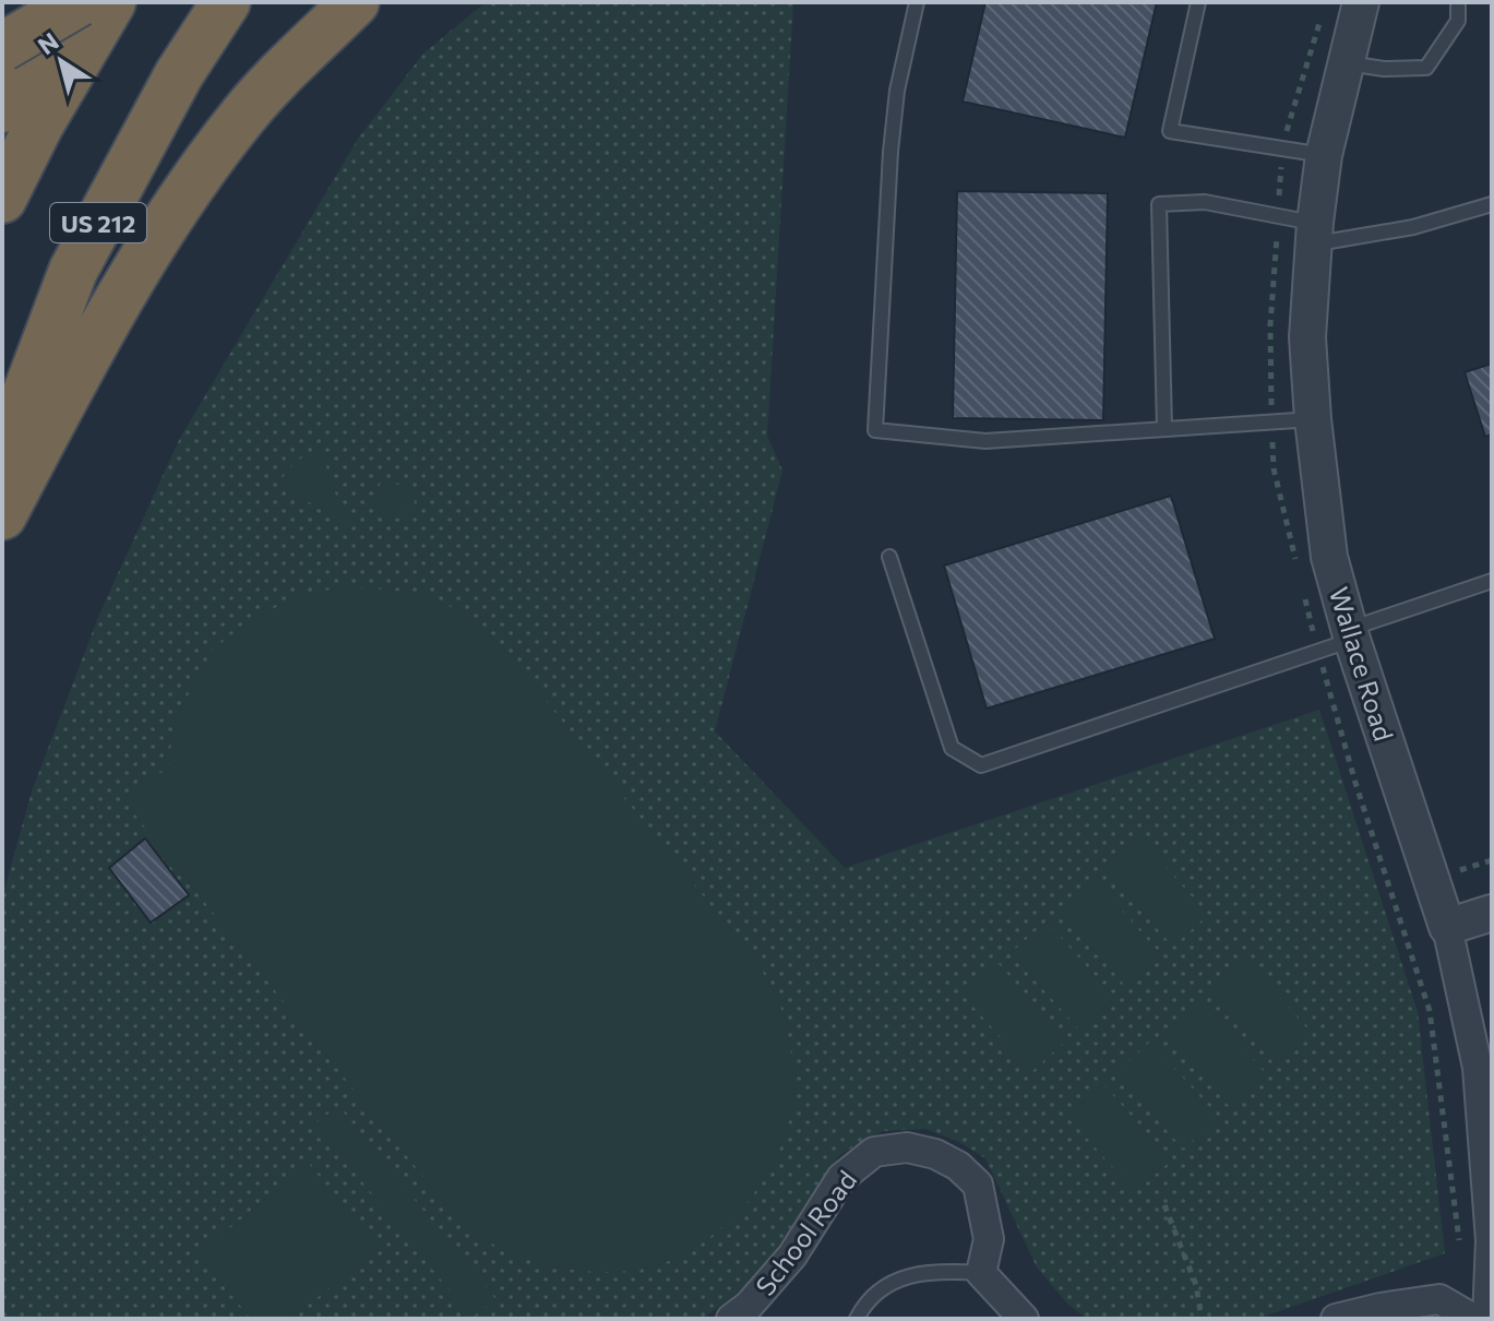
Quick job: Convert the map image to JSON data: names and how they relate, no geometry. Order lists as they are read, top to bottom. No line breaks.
{"streets":{"highway":["US 212"],"street":["Wallace Road","School Road"]},"north":"top left"}
